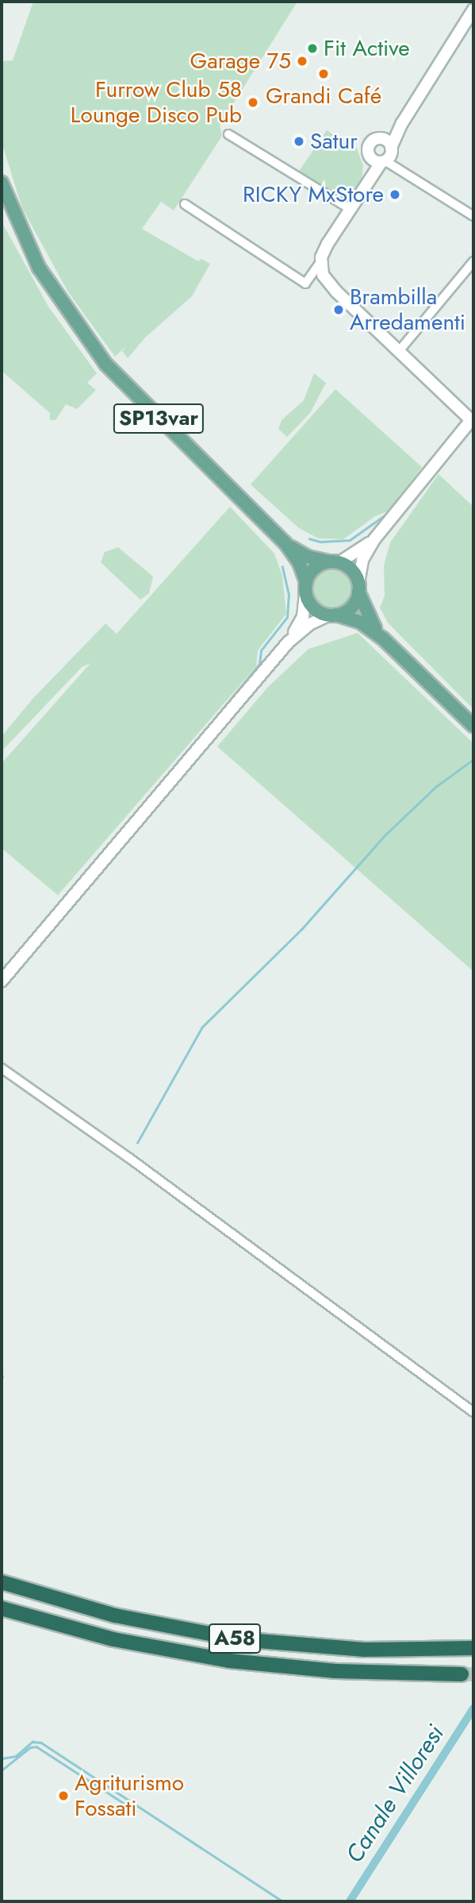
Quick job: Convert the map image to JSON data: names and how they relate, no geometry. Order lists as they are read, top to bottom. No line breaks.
{"streets":{"highway":["A58"],"main road":["SP13var"]},"water":["Canale Villoresi"],"places":["Fit Active","Garage 75","Grandi Café","Furrow Club 58 Lounge Disco Pub","Satur","RICKY MxStore","Brambilla Arredamenti","Agriturismo Fossati"]}
